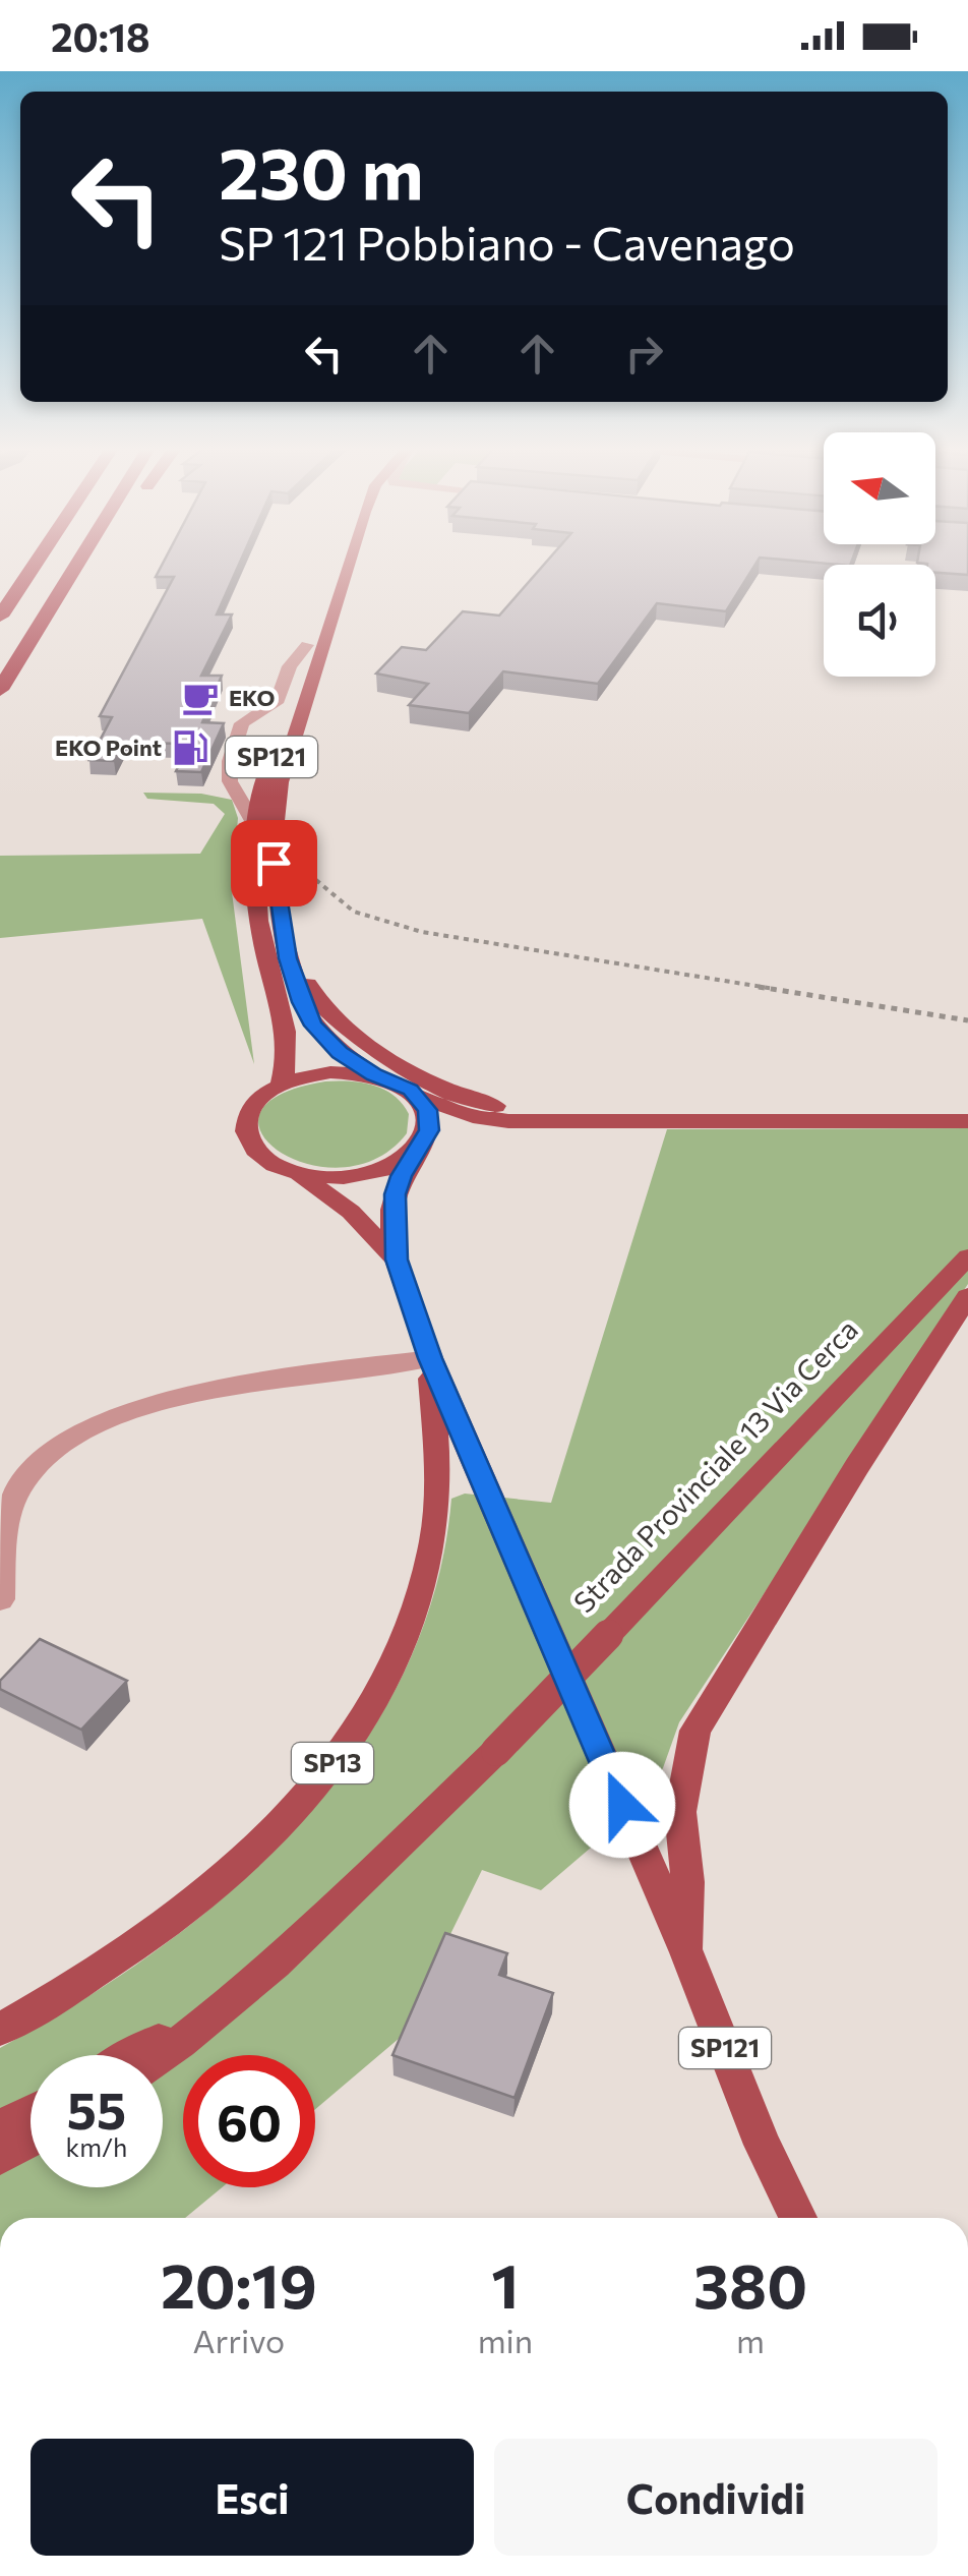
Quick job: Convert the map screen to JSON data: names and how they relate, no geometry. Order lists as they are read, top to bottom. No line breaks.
{"streets":{"main road":["SP121","Strada Provinciale 13 Via Cerca","SP13"]},"crossings":[["SP121","SP13"]],"places":{"cafe":["EKO"],"fuel station":["EKO Point"]},"north":"left","page":{"status":"20:18","turn":["230 m","SP 121 Pobbiano - Cavenago"],"speed":"55 km/h","limit":"60","eta":["20:19","Arrivo","1","min","380","m"],"buttons":["Esci","Condividi"]}}
